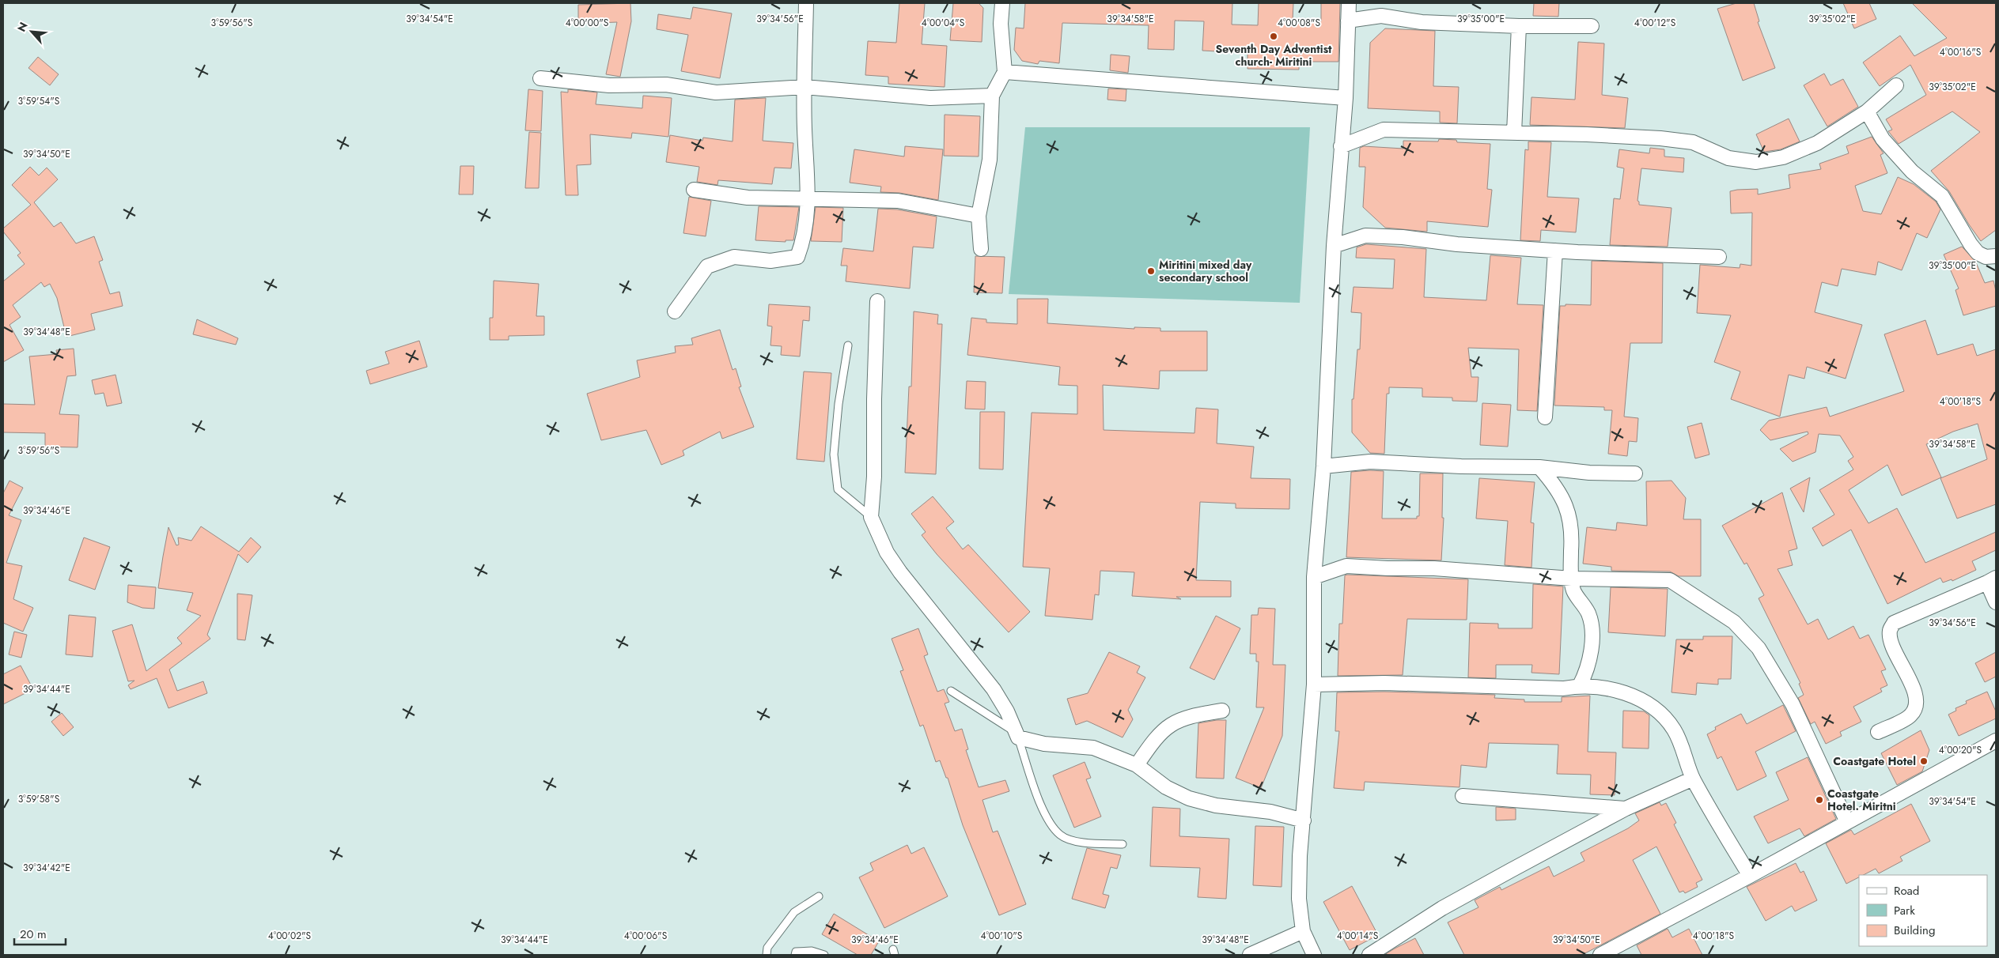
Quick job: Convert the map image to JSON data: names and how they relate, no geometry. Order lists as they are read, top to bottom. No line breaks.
{"places":["Seventh Day Adventist church- Miritini","Miritini mixed day secondary school","Coastgate Hotel","Coastgate Hotel. Miritni"],"legend":["Road","Park","Building"],"scale_bar":"20 m","north":"top left","coordinates":["39°34'54\"E","39°34'56\"E","39°34'58\"E","39°35'00\"E","39°35'02\"E","3°59'56\"S","4°00'00\"S","4°00'04\"S","4°00'08\"S","4°00'12\"S","4°00'16\"S","3°59'54\"S","39°34'50\"E","39°34'48\"E","4°00'18\"S","39°34'46\"E","39°34'44\"E","4°00'20\"S","3°59'58\"S","39°34'42\"E","4°00'02\"S","4°00'06\"S","4°00'10\"S","4°00'14\"S"]}
